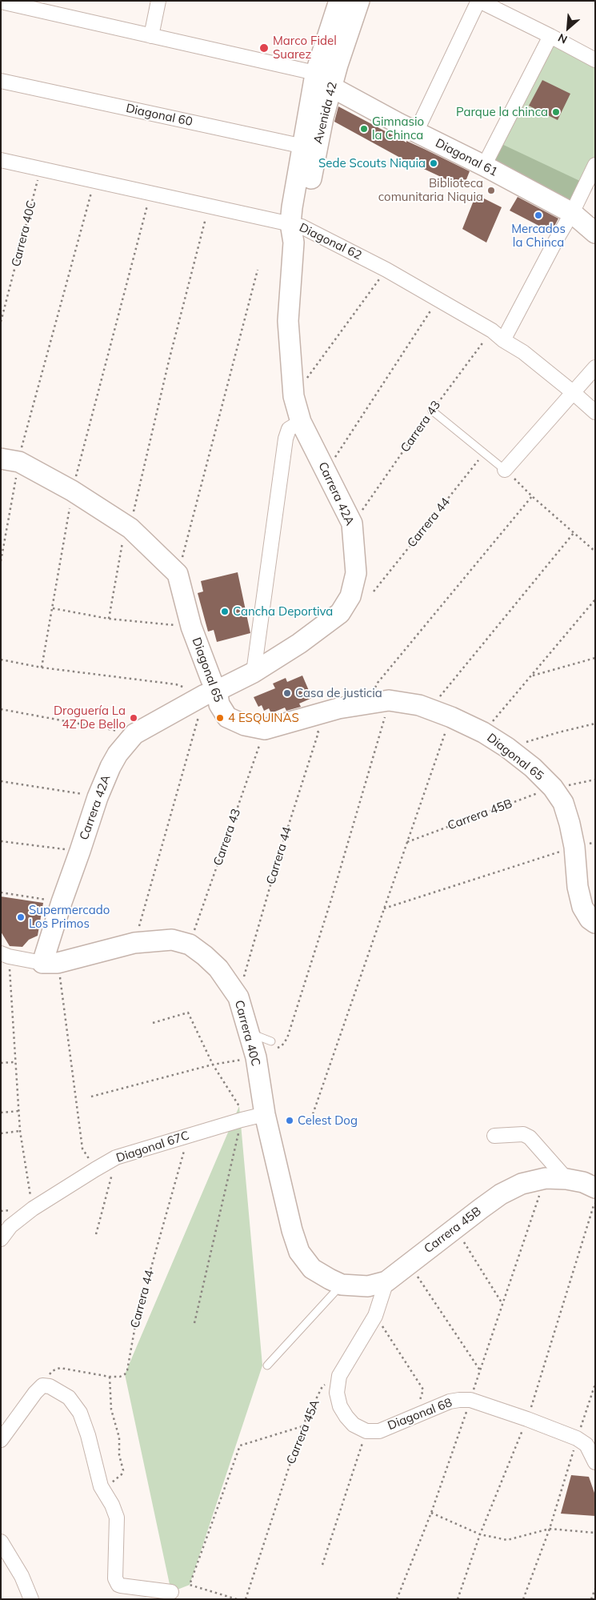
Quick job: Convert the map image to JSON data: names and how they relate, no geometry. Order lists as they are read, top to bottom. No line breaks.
{"streets":{"street":["Avenida 42","Diagonal 60","Diagonal 61","Carrera 40C","Diagonal 62","Carrera 42A","Diagonal 65","Carrera 45B","Diagonal 67C","Diagonal 68"],"path":["Carrera 43","Carrera 44","Carrera 45A"]},"crossings":[["Avenida 42","Diagonal 60"],["Avenida 42","Diagonal 61"],["Avenida 42","Diagonal 62"],["Avenida 42","Carrera 42A"],["Carrera 40C","Diagonal 62"],["Carrera 40C","Carrera 43"],["Carrera 40C","Carrera 42A"],["Carrera 40C","Carrera 44"],["Carrera 40C","Carrera 45B"],["Carrera 40C","Diagonal 67C"],["Diagonal 62","Carrera 43"],["Diagonal 62","Carrera 42A"],["Carrera 43","Carrera 42A"],["Carrera 43","Diagonal 65"],["Carrera 42A","Diagonal 65"],["Carrera 44","Diagonal 65"],["Carrera 44","Diagonal 67C"],["Diagonal 65","Carrera 45B"]],"places":["Marco Fidel Suarez","Parque la chinca","Gimnasio la Chinca","Sede Scouts Niquia","Biblioteca comunitaria Niquia","Mercados la Chinca","Cancha Deportiva","Casa de justicia","Droguería La 4Z De Bello","4 ESQUINAS","Supermercado Los Primos","Celest Dog"],"north":"bottom left"}
